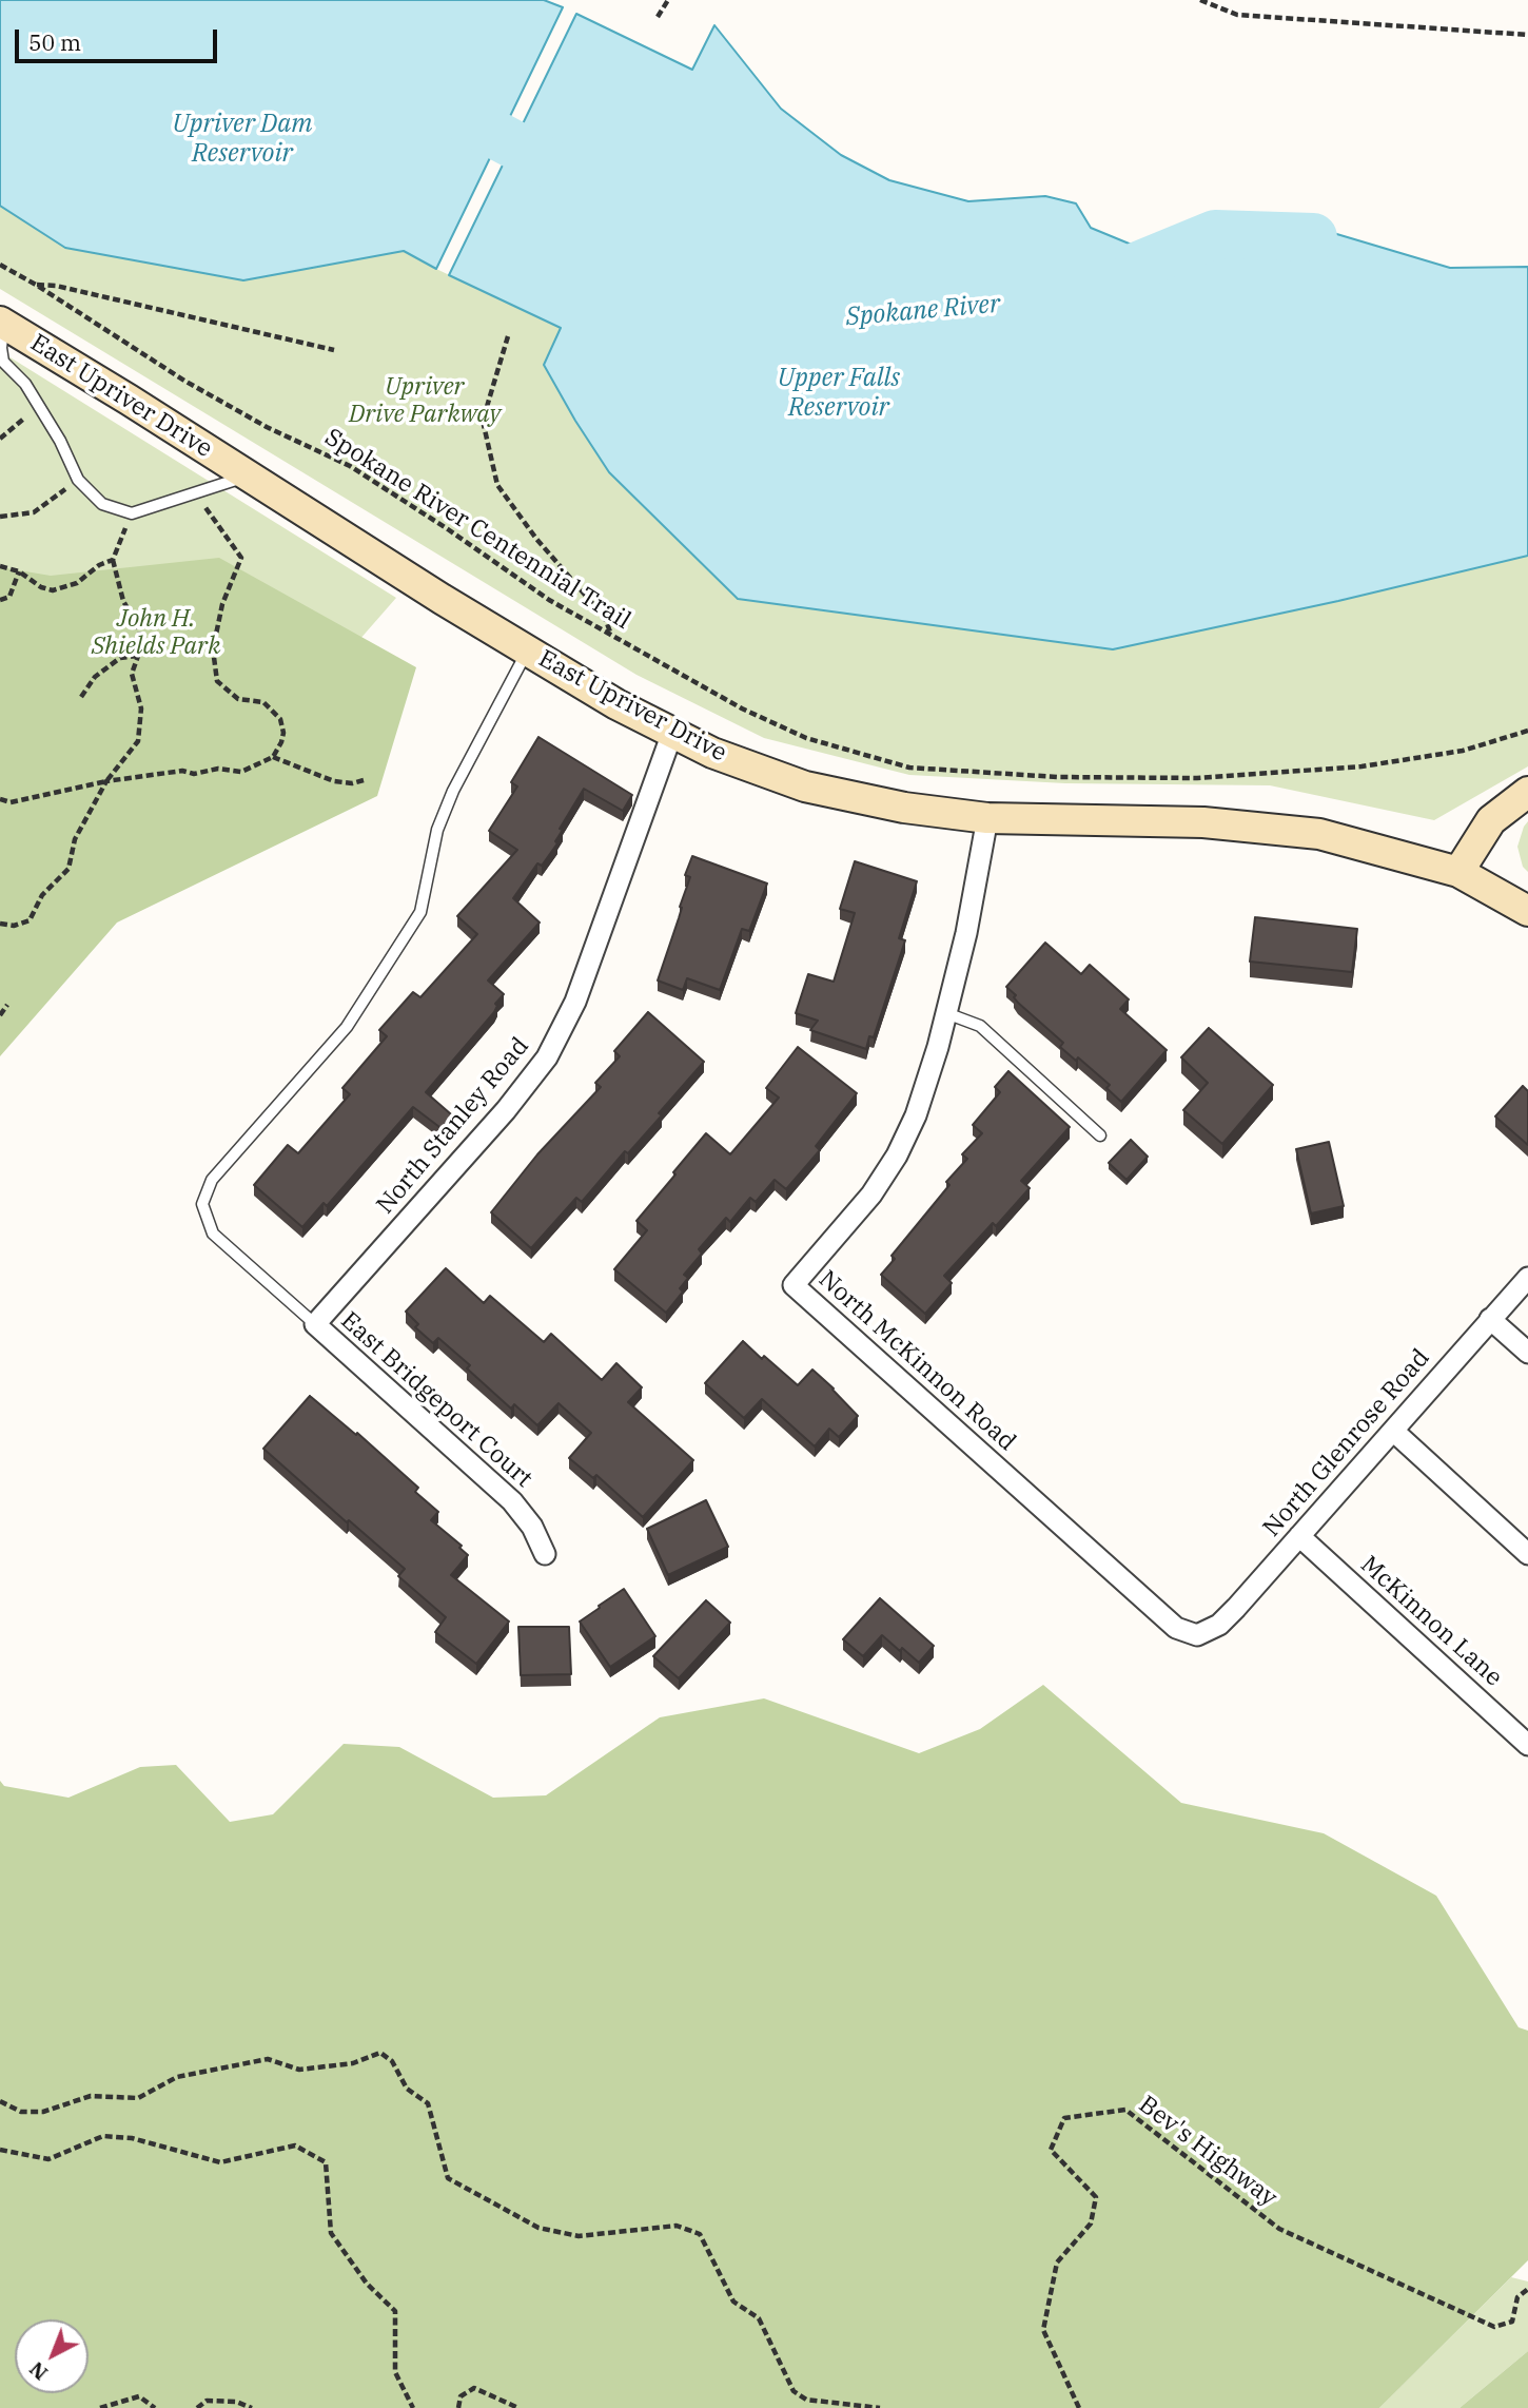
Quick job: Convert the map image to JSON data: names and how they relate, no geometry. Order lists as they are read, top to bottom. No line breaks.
{"streets":{"main road":["East Upriver Drive"],"street":["North Stanley Road","North McKinnon Road","East Bridgeport Court","North Glenrose Road","McKinnon Lane"],"path":["Spokane River Centennial Trail","Bev's Highway"]},"crossings":[["East Upriver Drive","North Stanley Road"],["East Upriver Drive","North McKinnon Road"],["North Stanley Road","East Bridgeport Court"],["North McKinnon Road","North Glenrose Road"],["North Glenrose Road","McKinnon Lane"]],"water":["Upriver Dam Reservoir","Spokane River","Upper Falls Reservoir"],"parks":["Upriver Drive Parkway","John H. Shields Park"],"scale_bar":"50 m","north":"bottom left"}
